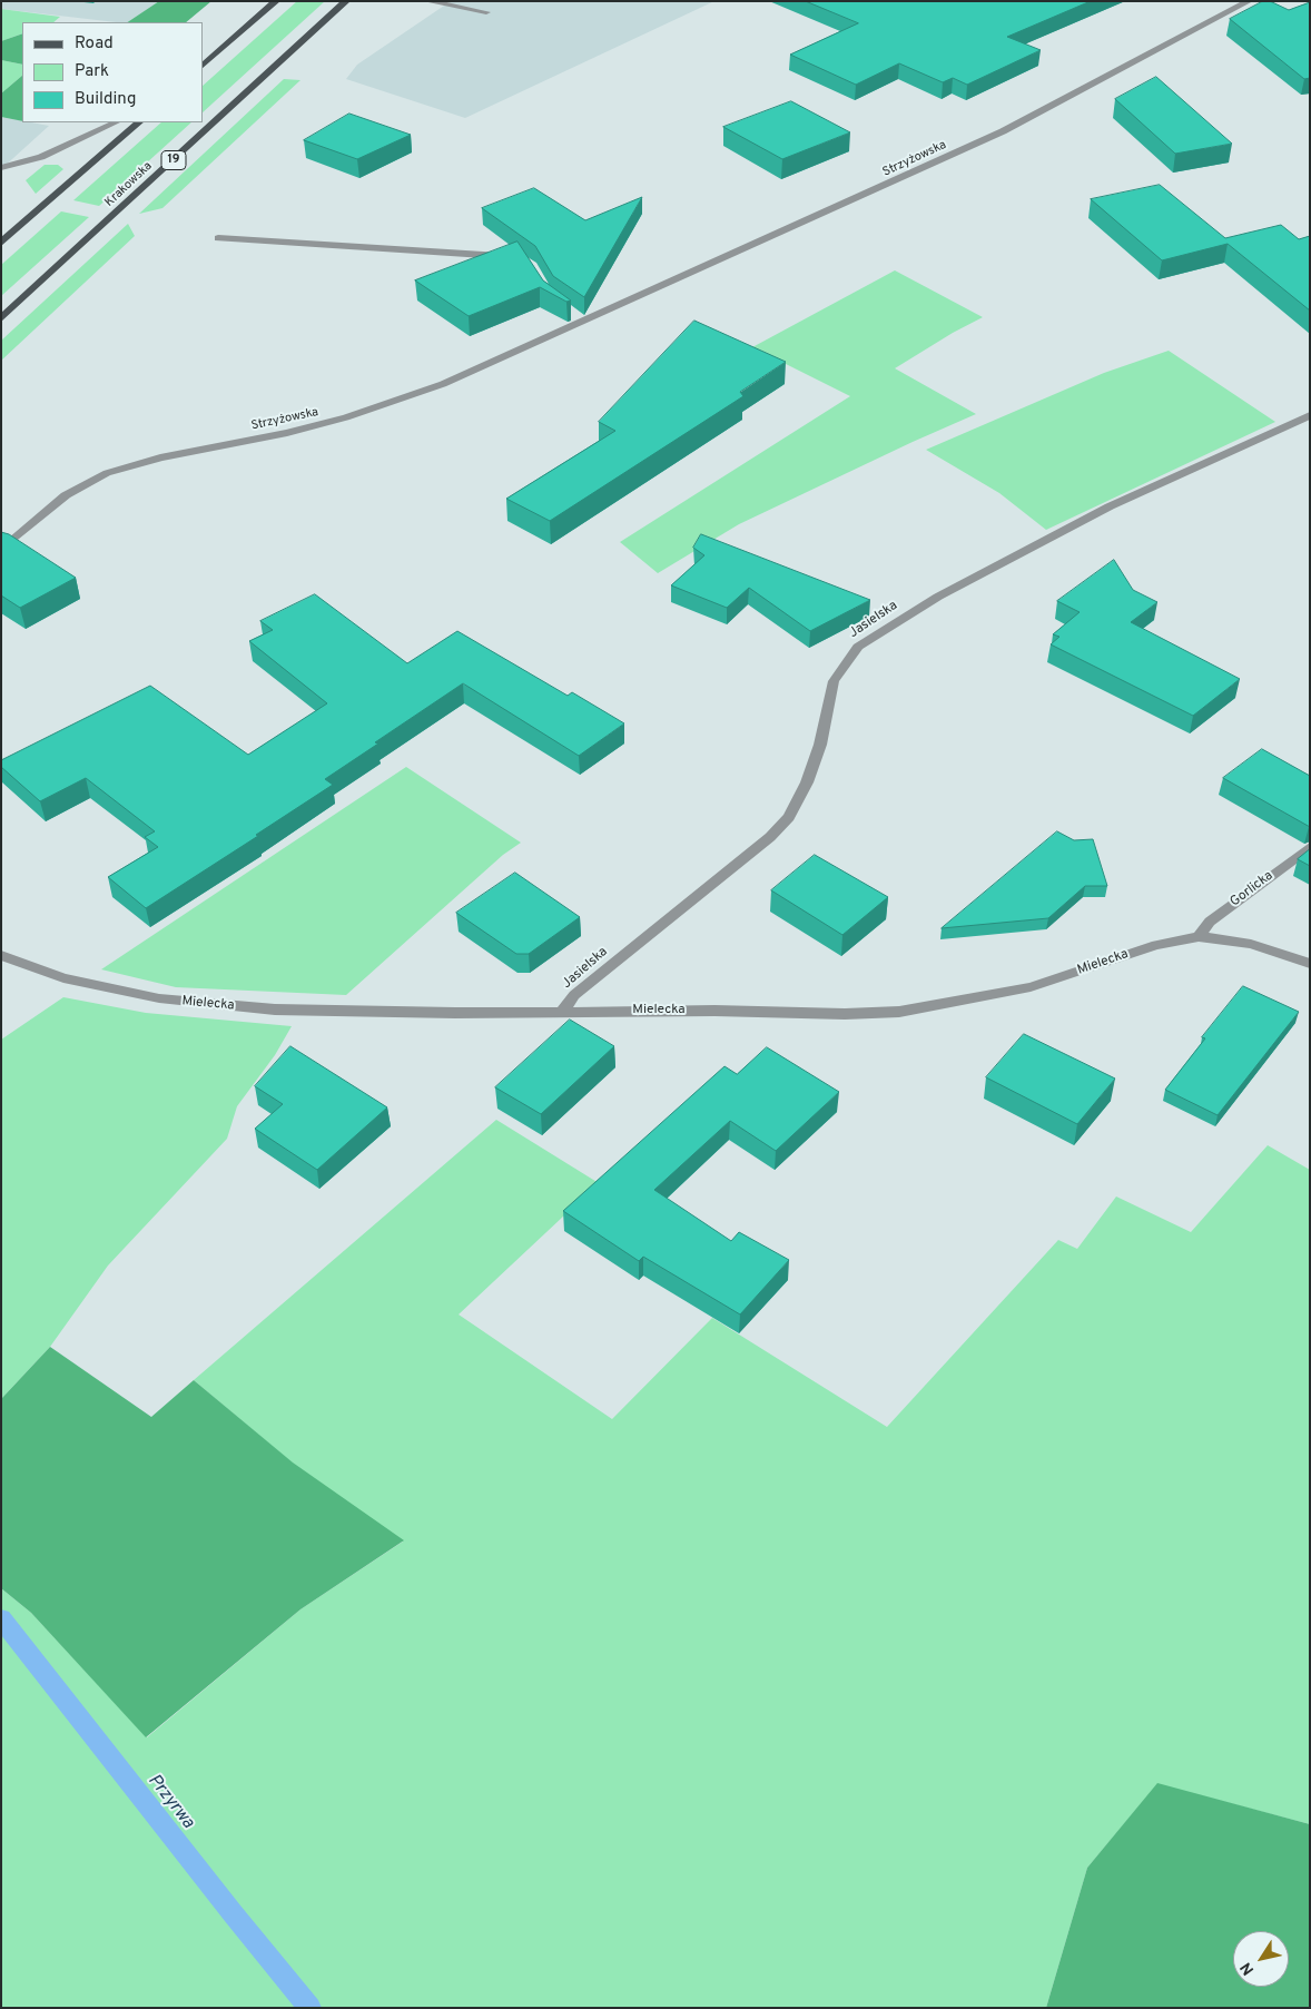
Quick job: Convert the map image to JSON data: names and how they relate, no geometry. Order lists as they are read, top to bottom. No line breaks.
{"streets":{"main road":["19","Krakowska"],"street":["Strzyżowska","Jasielska","Gorlicka","Mielecka"]},"crossings":[["Jasielska","Mielecka"],["Gorlicka","Mielecka"]],"water":["Przyrwa"],"legend":["Road","Park","Building"],"north":"bottom left"}
